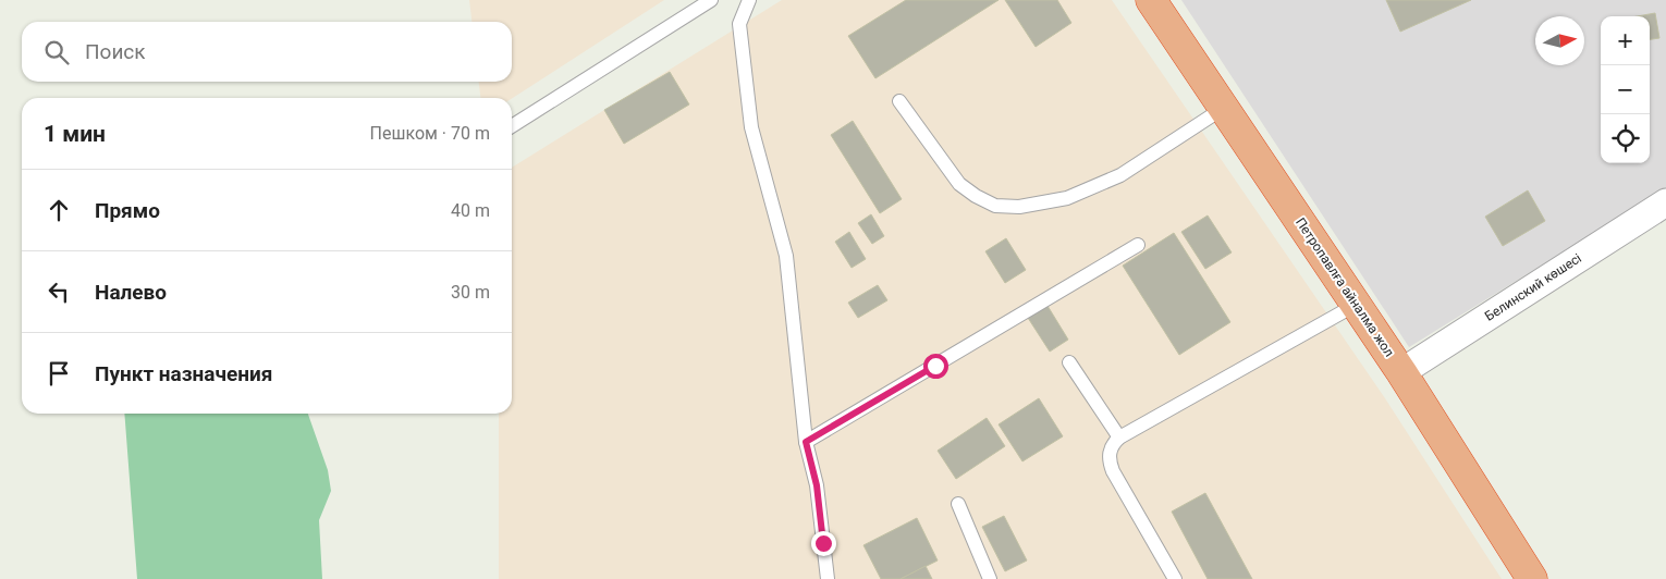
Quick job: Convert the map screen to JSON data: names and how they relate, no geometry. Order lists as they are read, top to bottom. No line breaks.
{"streets":{"highway":["Петропавлға айналма жол"],"street":["Белинский көшесі"]},"crossings":[["Петропавлға айналма жол","Белинский көшесі"]],"north":"right","page":{"map_buttons":["+","−"],"search":"Поиск","heading":["1 мин","Пешком · 70 m"],"list":[["Прямо","40 m"],["Налево","30 m"],"Пункт назначения"]}}
